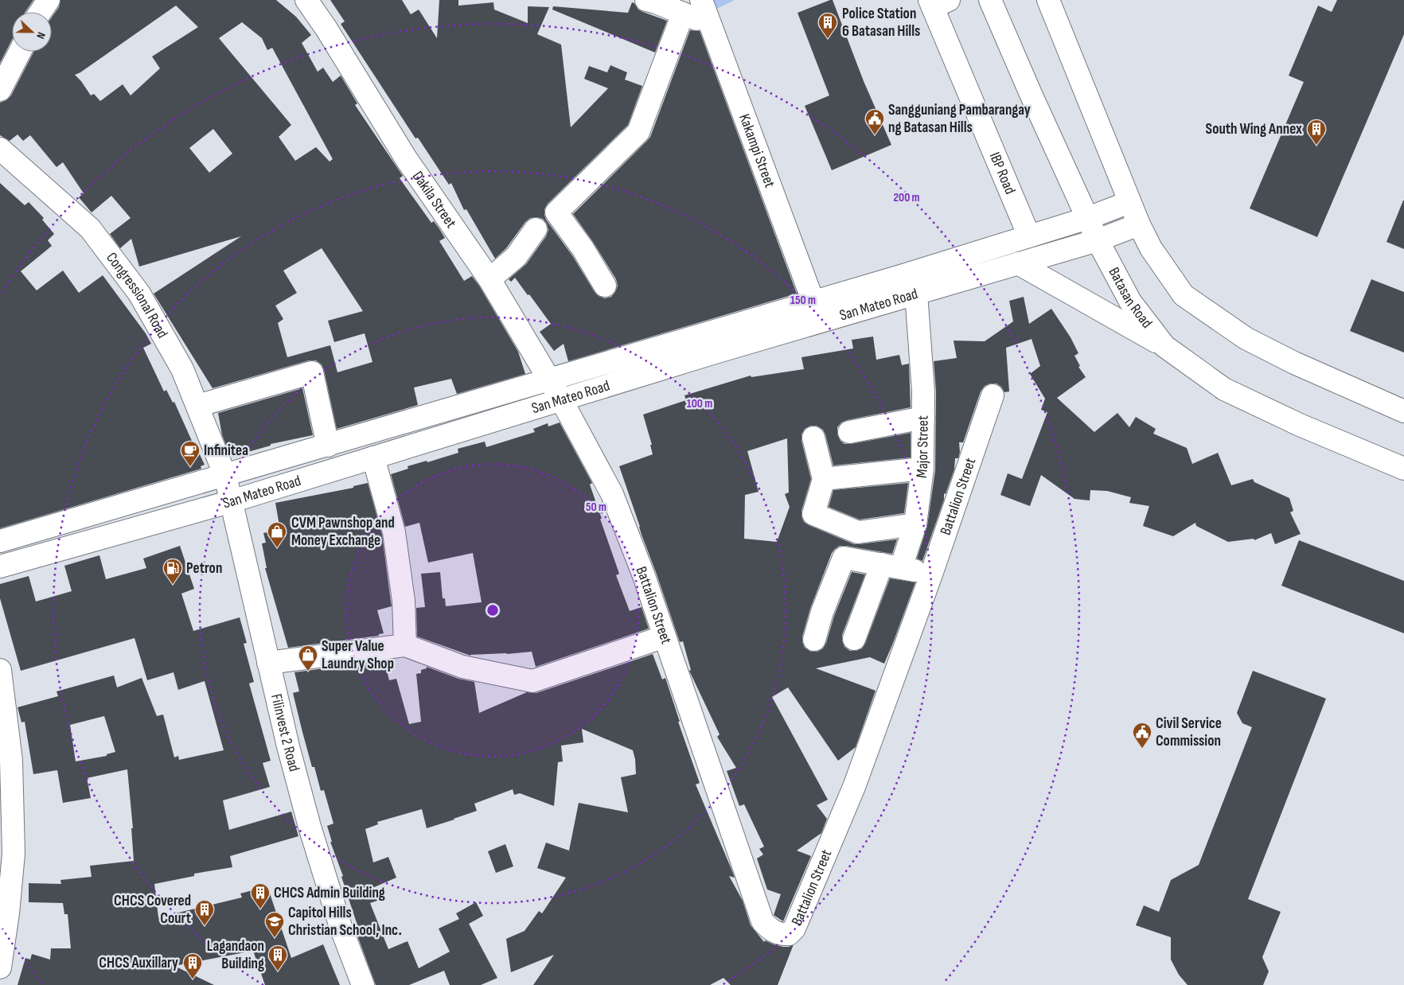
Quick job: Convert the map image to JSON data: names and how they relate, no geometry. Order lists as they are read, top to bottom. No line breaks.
{"streets":{"street":["Kakampi Street","IBP Road","Dakila Street","Congressional Road","Batasan Road","San Mateo Road","Major Street","Battalion Street","Filinvest 2 Road"]},"crossings":[["Kakampi Street","San Mateo Road"],["IBP Road","San Mateo Road"],["Dakila Street","San Mateo Road"],["Dakila Street","Battalion Street"],["Congressional Road","San Mateo Road"],["Congressional Road","Filinvest 2 Road"],["Batasan Road","San Mateo Road"],["San Mateo Road","Major Street"],["San Mateo Road","Battalion Street"],["San Mateo Road","Filinvest 2 Road"]],"places":{"building":["Police Station 6 Batasan Hills","South Wing Annex","CHCS Admin Building","CHCS Covered Court","Lagandaon Building","CHCS Auxillary"],"public building":["Sangguniang Pambarangay ng Batasan Hills","Civil Service Commission"],"cafe":["Infinitea"],"shop":["CVM Pawnshop and Money Exchange","Super Value Laundry Shop"],"fuel station":["Petron"],"school or university":["Capitol Hills Christian School, Inc."]},"north":"right","rings":["200 m","150 m","100 m","50 m"]}
